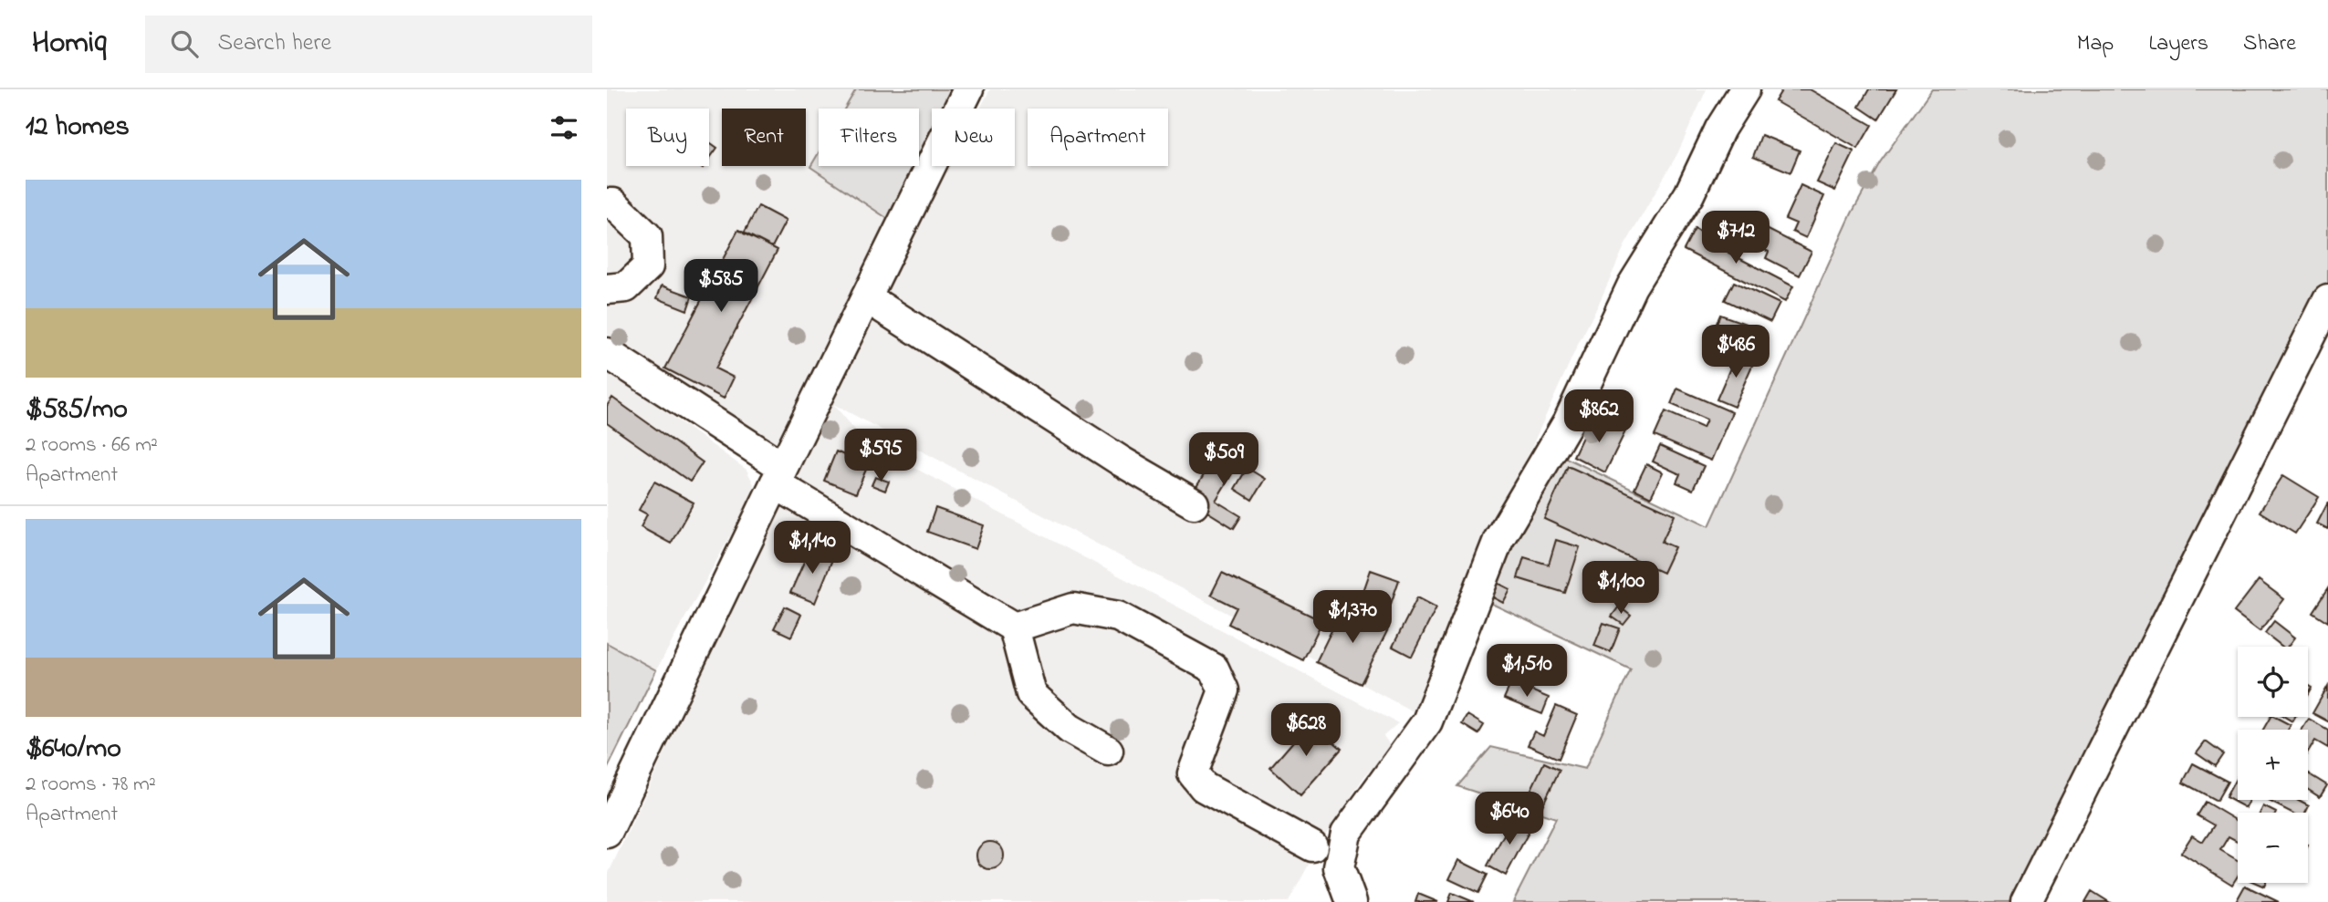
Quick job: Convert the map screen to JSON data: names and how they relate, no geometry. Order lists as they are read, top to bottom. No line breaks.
{"page":{"header":"Homiq","search":"Search here","nav":["Map","Layers","Share"],"heading":"12 homes","chip":["Buy","Rent","Filters","New","Apartment"],"list":[{"name":"$585/mo","note":"2 rooms · 66 m² · Apartment"},{"name":"$640/mo","note":"2 rooms · 78 m² · Apartment"}],"price":["$712","$585","$486","$862","$595","$509","$1,140","$1,100","$1,370","$1,510","$628","$640"],"map_buttons":["+","−"]}}
